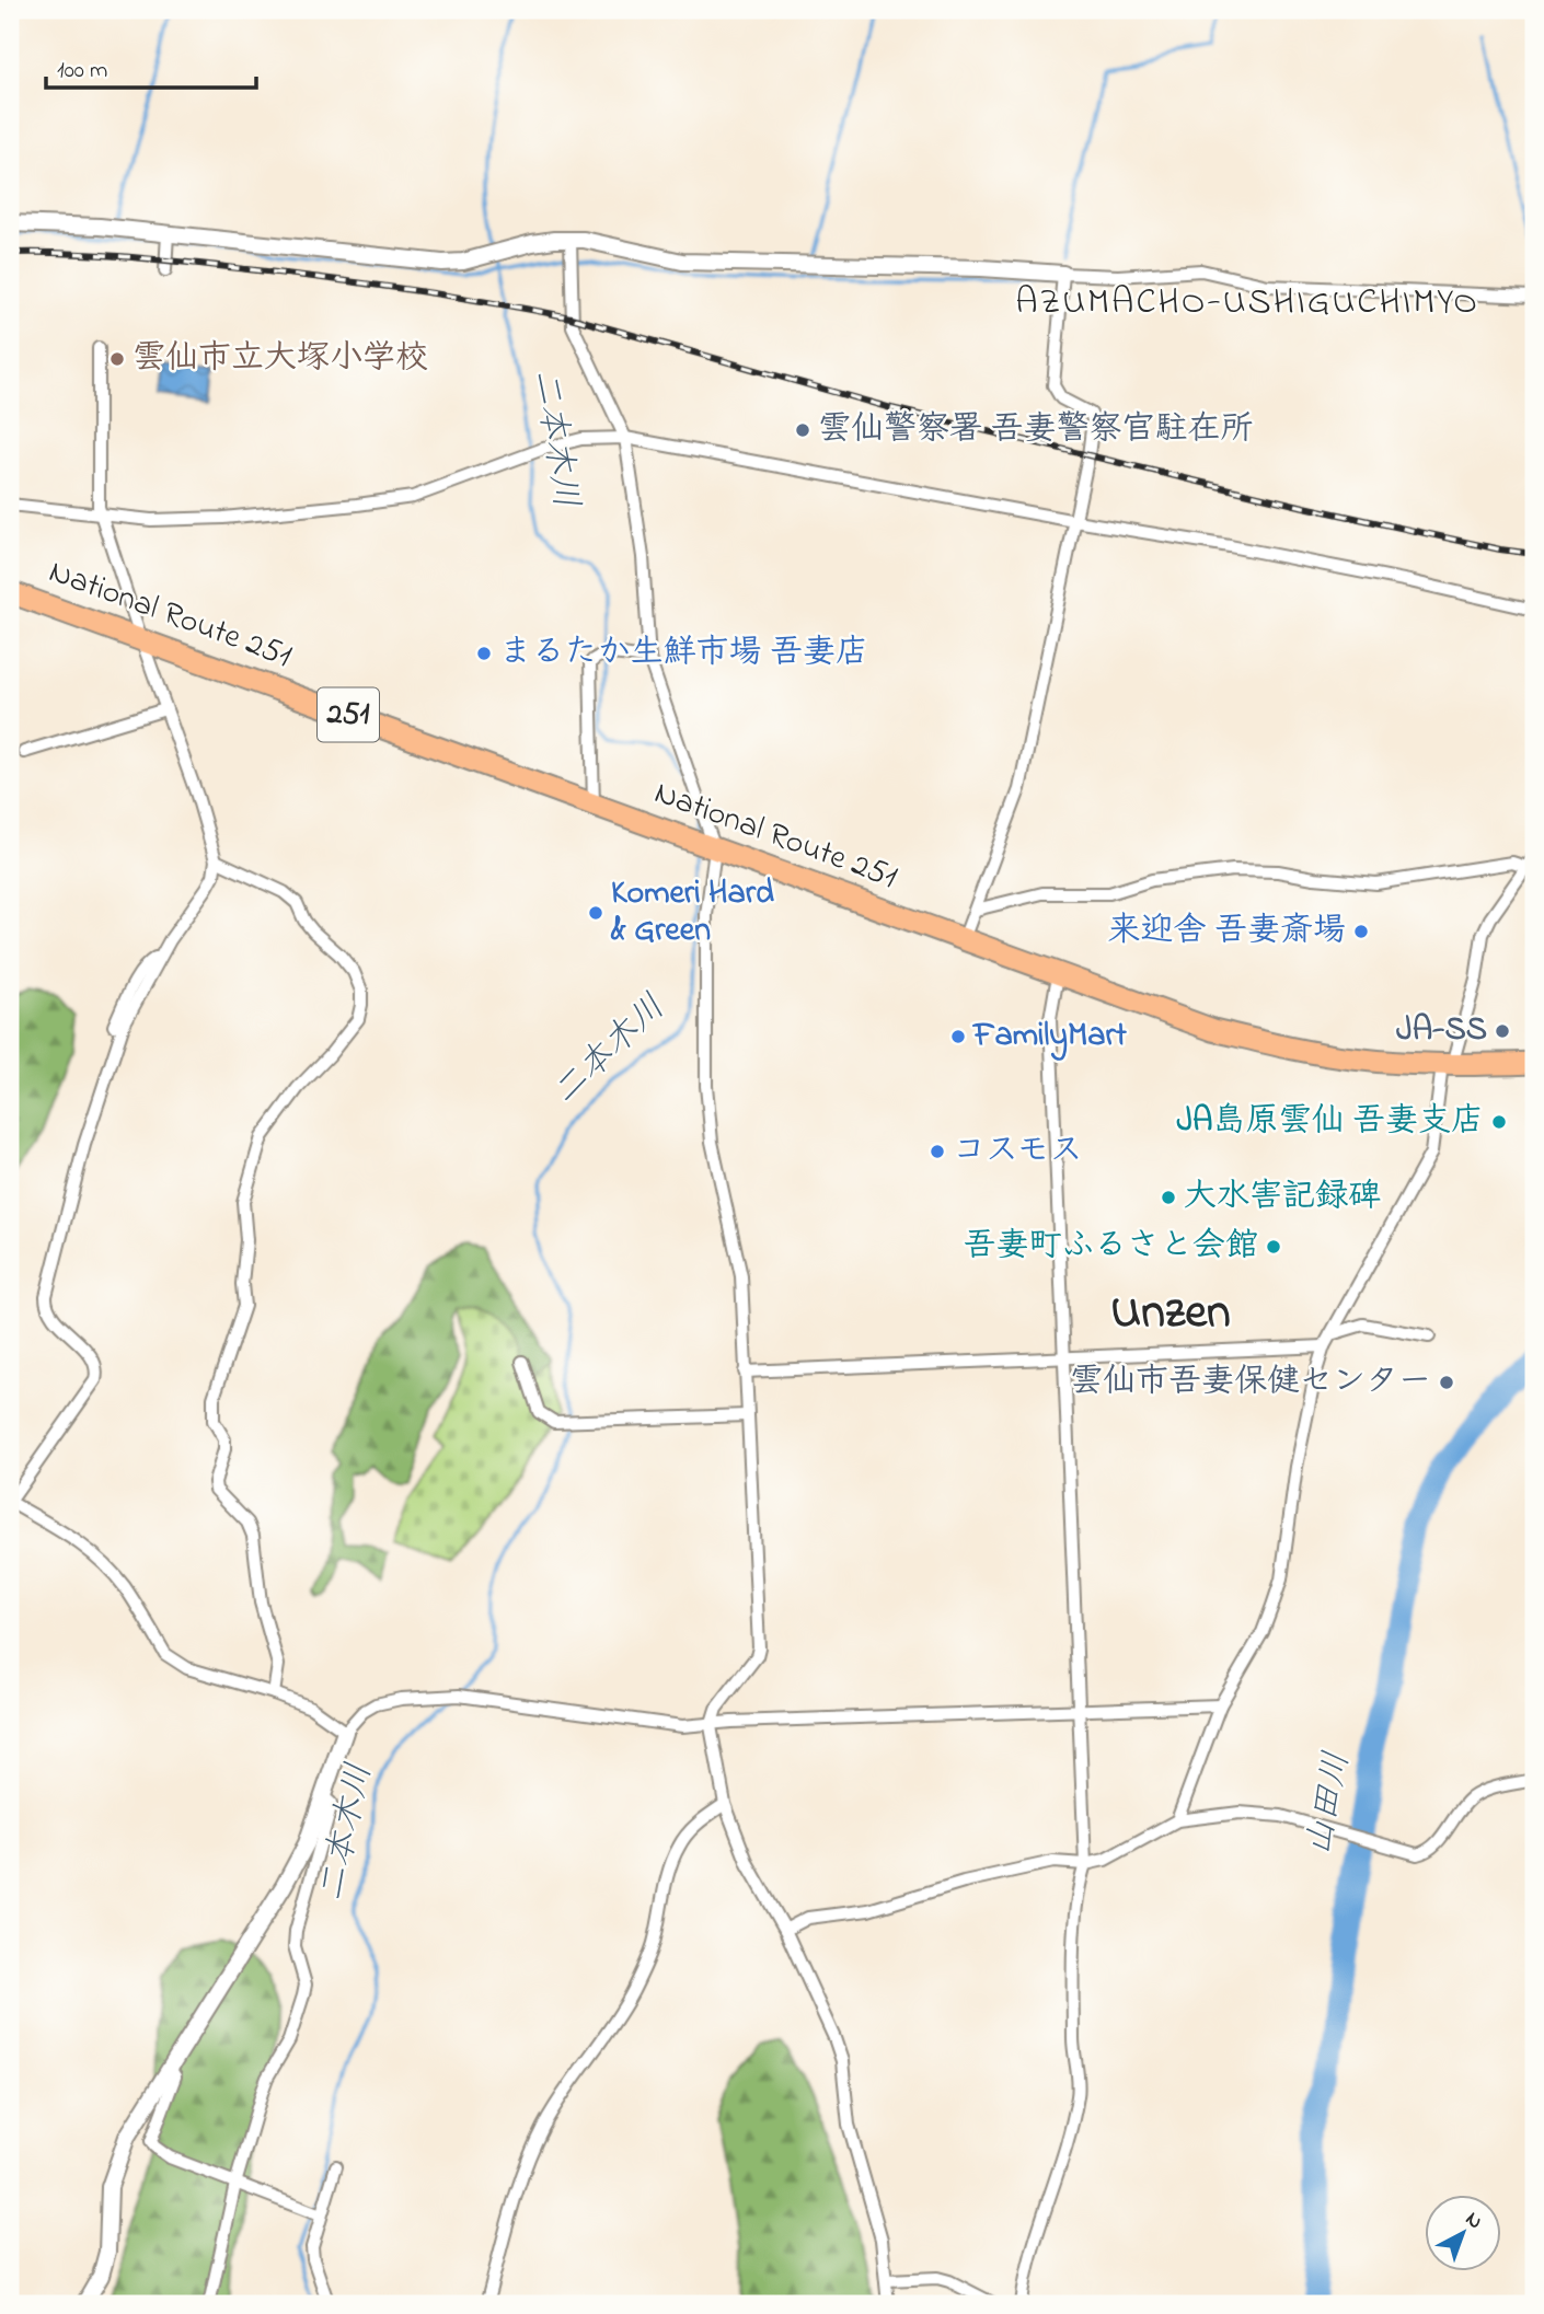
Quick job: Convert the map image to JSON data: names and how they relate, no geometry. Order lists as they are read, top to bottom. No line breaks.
{"streets":{"highway":["National Route 251","251"]},"districts":["AZUMACHO-USHIGUCHIMYO","Unzen"],"water":["二本木川","山田川"],"places":["雲仙市立大塚小学校","雲仙警察署 吾妻警察官駐在所","まるたか生鮮市場 吾妻店","Komeri Hard & Green","来迎舎 吾妻斎場","JA-SS","FamilyMart","JA島原雲仙 吾妻支店","コスモス","大水害記録碑","吾妻町ふるさと会館","雲仙市吾妻保健センター"],"scale_bar":"100 m","north":"top right"}
